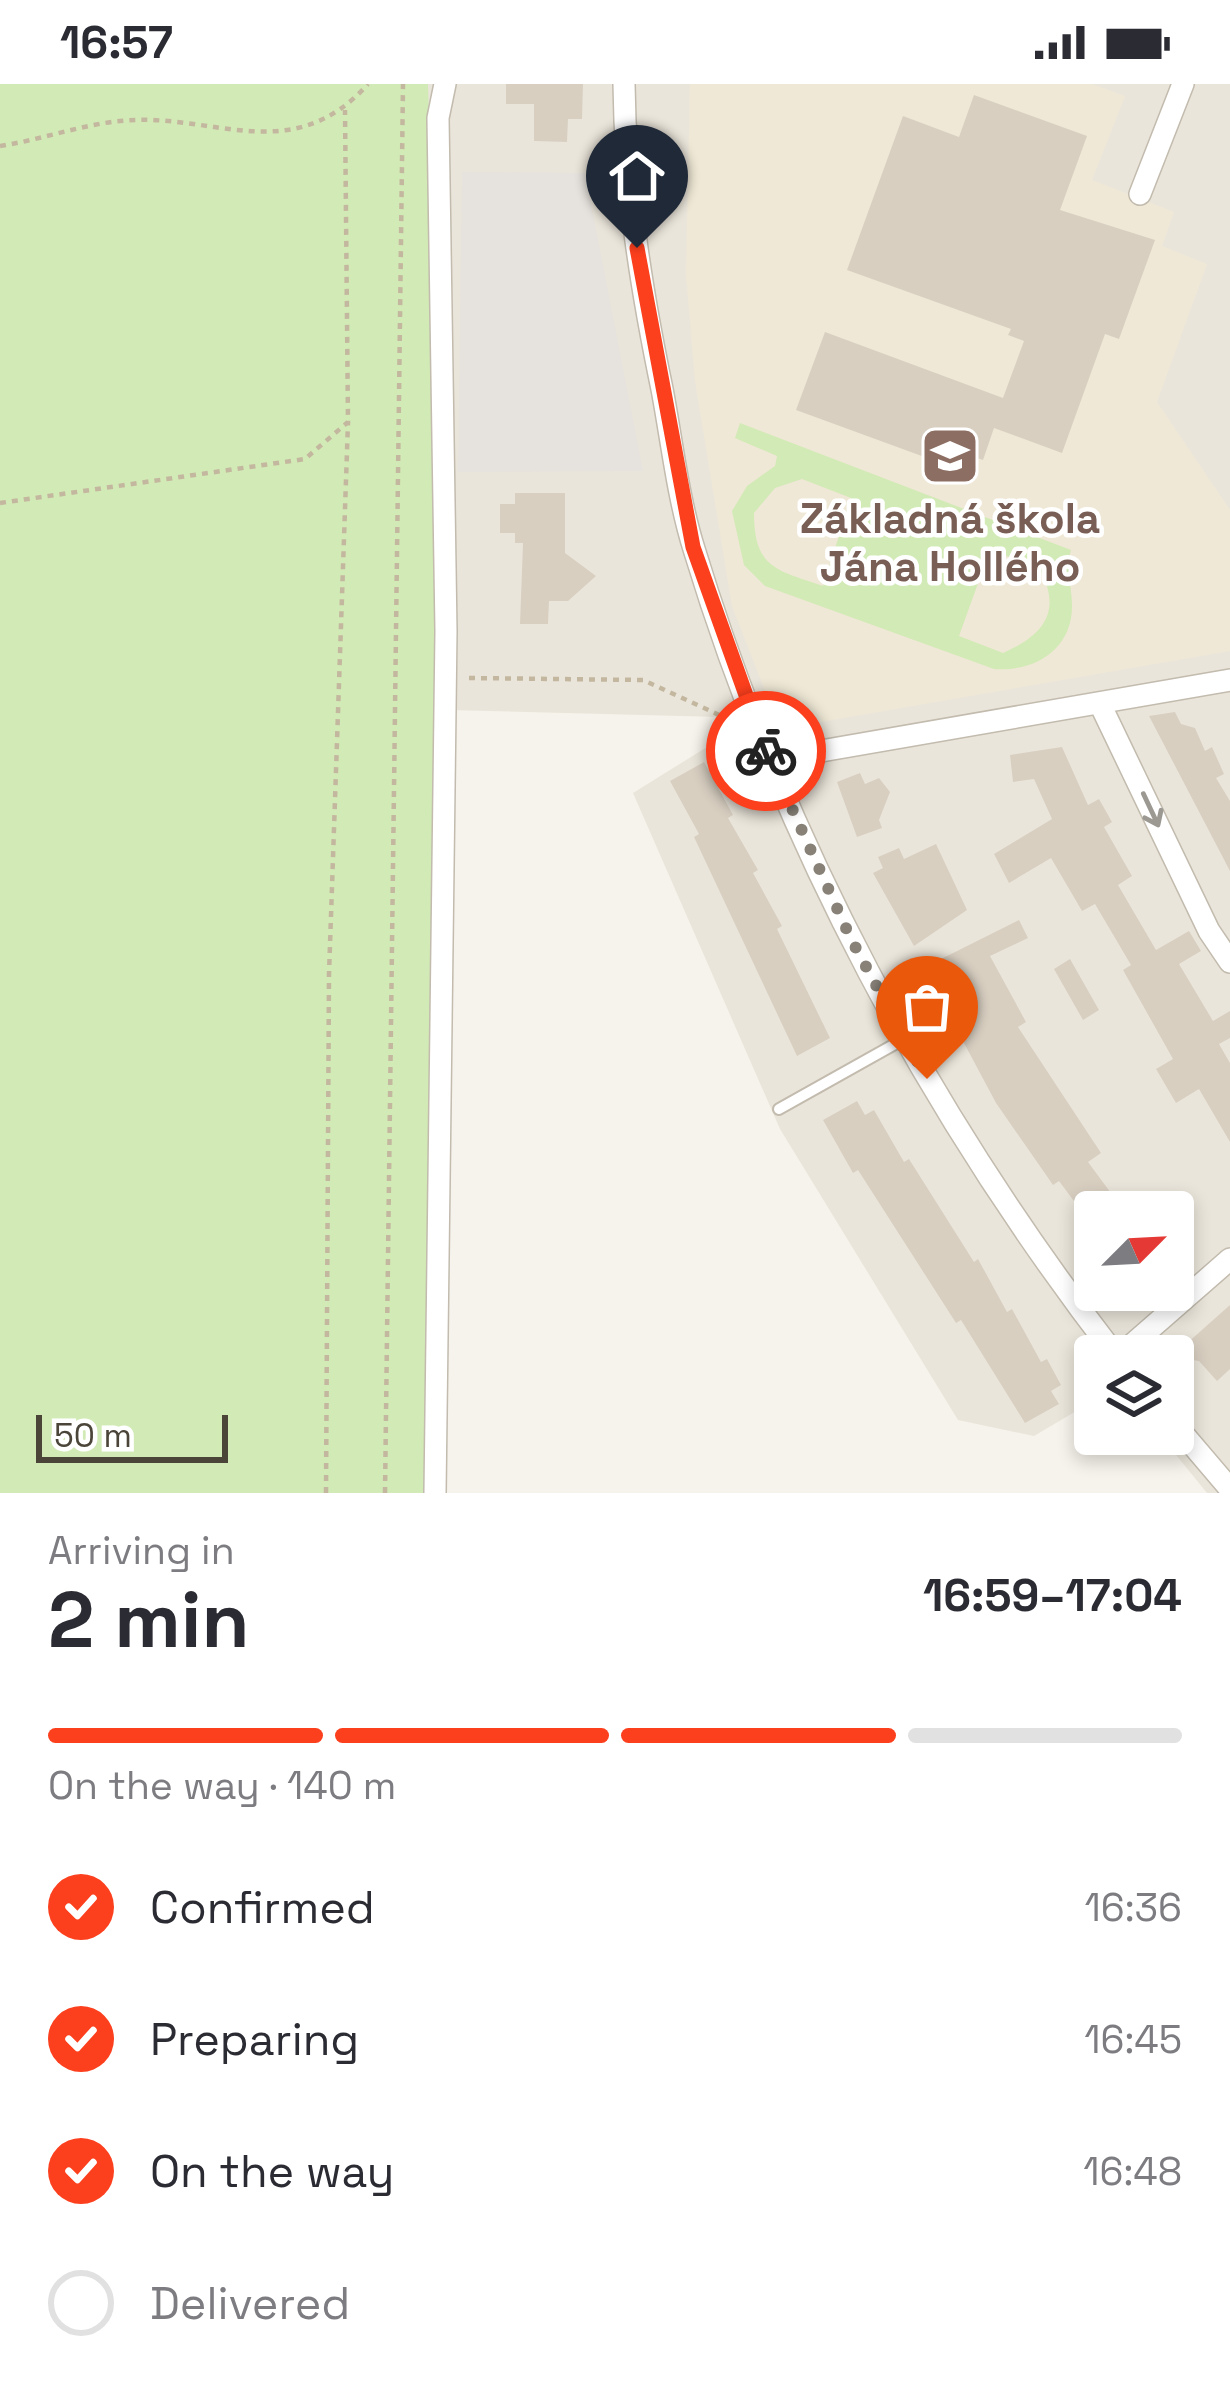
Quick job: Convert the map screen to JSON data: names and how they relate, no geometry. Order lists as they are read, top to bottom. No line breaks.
{"places":{"school or university":["Základná škola Jána Hollého"]},"scale_bar":"50 m","north":"top right","page":{"status":"16:57","scale":"50 m","heading":["2 min","Arriving in","16:59–17:04"],"bar":"On the way · 140 m","list":[["Confirmed","16:36"],["Preparing","16:45"],["On the way","16:48"],"Delivered"]}}
